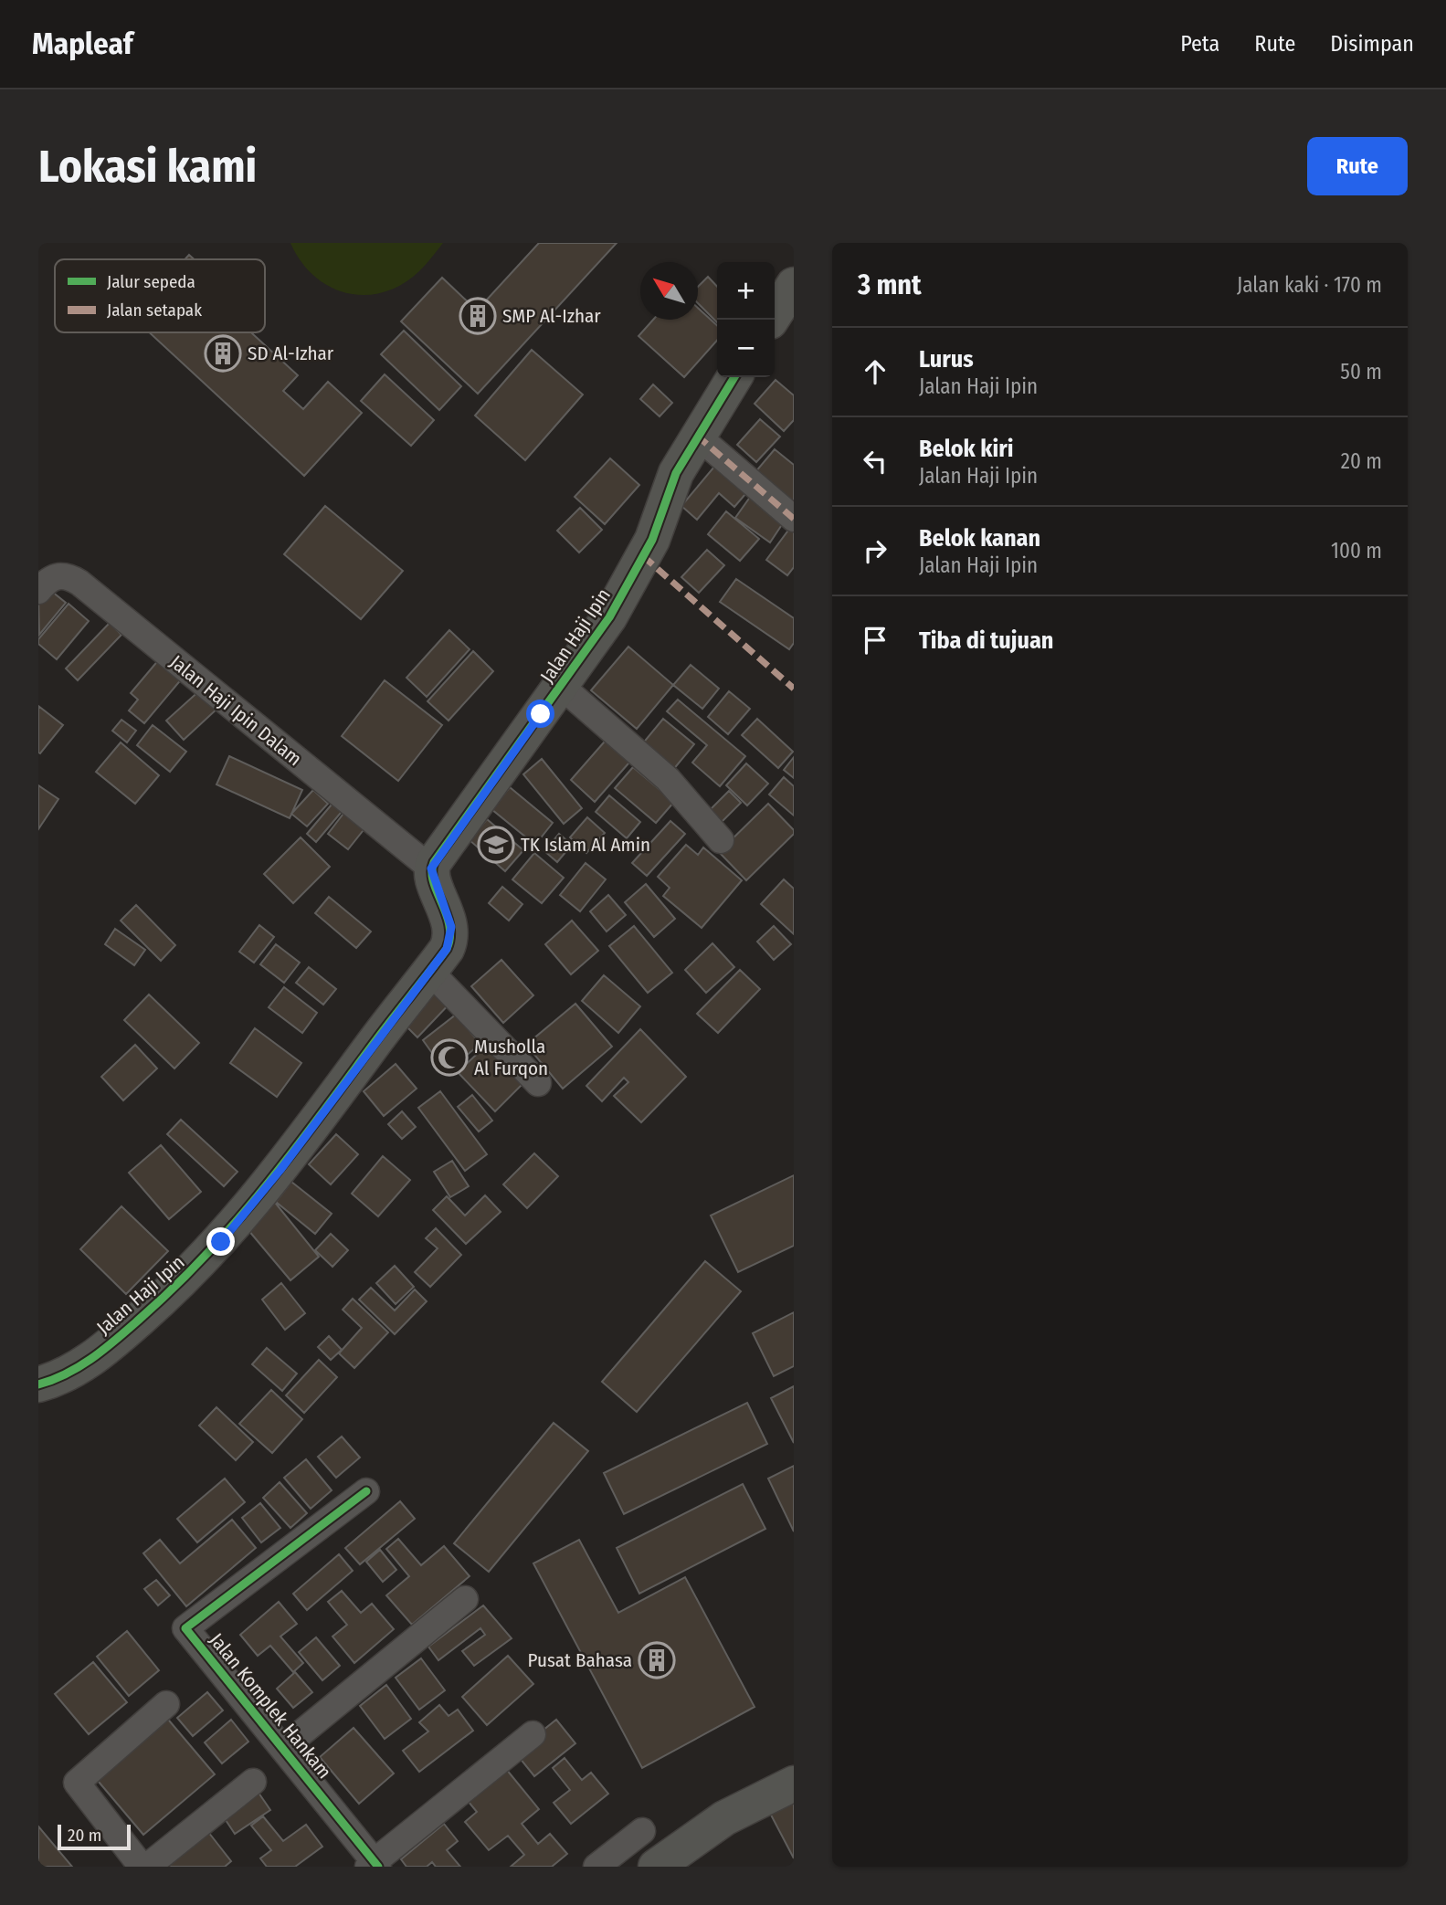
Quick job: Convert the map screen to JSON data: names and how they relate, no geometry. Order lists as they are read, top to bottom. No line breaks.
{"streets":{"street":["Jalan Haji Ipin","Jalan Haji Ipin Dalam","Jalan Komplek Hankam"]},"crossings":[["Jalan Haji Ipin","Jalan Haji Ipin Dalam"]],"places":{"building":["SMP Al-Izhar","SD Al-Izhar","Pusat Bahasa"],"school or university":["TK Islam Al Amin"],"mosque":["Musholla Al Furqon"]},"legend":["Jalur sepeda","Jalan setapak"],"scale_bar":"20 m","north":"top left","page":{"header":"Mapleaf","nav":["Peta","Rute","Disimpan"],"buttons":"Rute","title":"Lokasi kami","heading":["3 mnt","Jalan kaki · 170 m"],"map_buttons":["+","−"],"list":[["Lurus","Jalan Haji Ipin","50 m"],["Belok kiri","Jalan Haji Ipin","20 m"],["Belok kanan","Jalan Haji Ipin","100 m"],"Tiba di tujuan"],"scale":"20 m"}}
